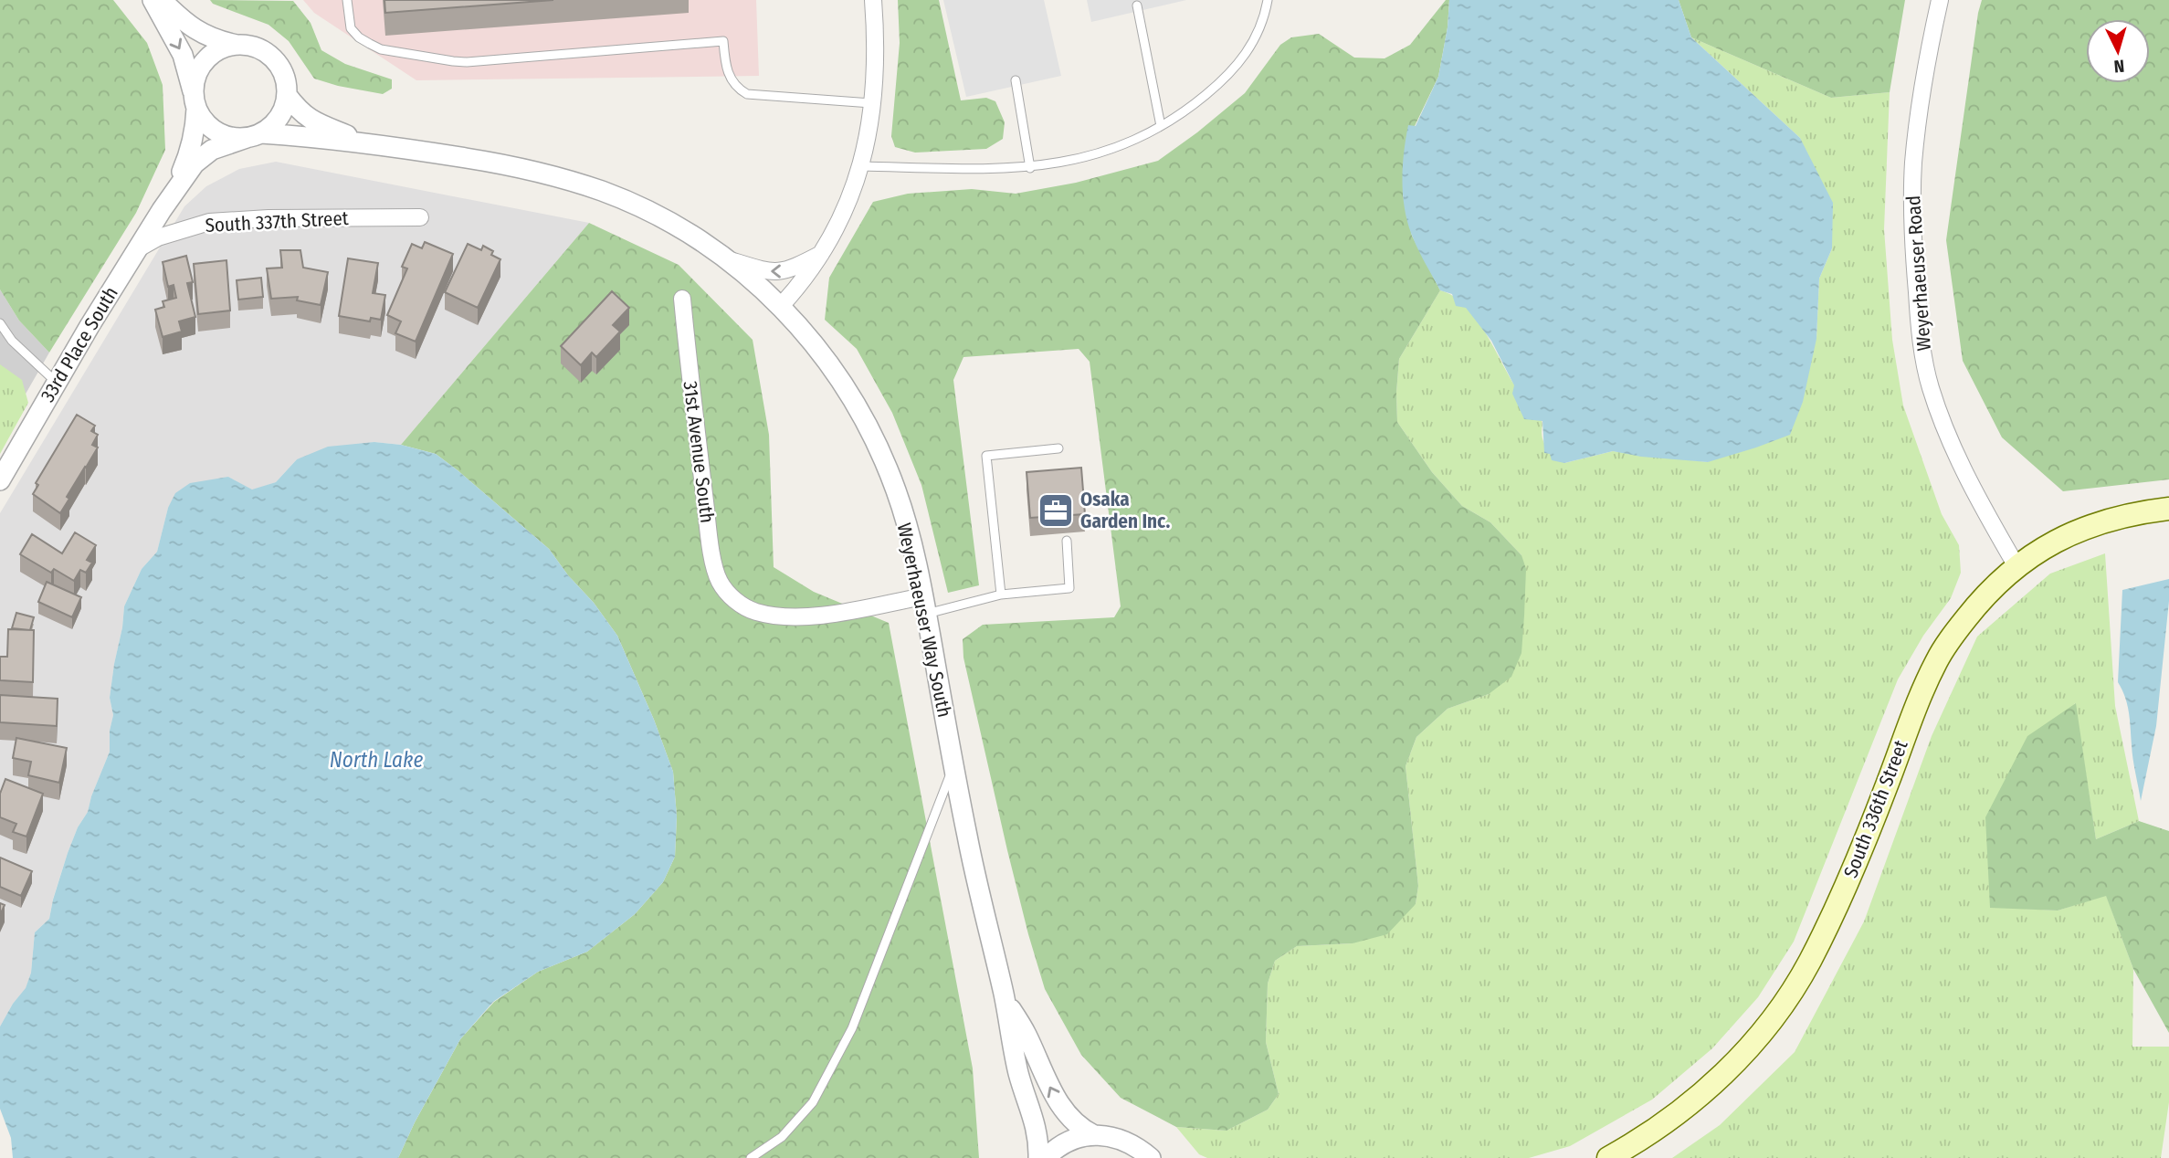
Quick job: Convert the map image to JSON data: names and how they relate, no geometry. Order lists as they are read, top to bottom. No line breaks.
{"streets":{"main road":["South 336th Street"],"street":["South 337th Street","Weyerhaeuser Road","33rd Place South","31st Avenue South","Weyerhaeuser Way South"]},"crossings":[["South 337th Street","33rd Place South"],["Weyerhaeuser Road","South 336th Street"],["33rd Place South","Weyerhaeuser Way South"],["31st Avenue South","Weyerhaeuser Way South"]],"water":["North Lake"],"places":{"office":["Osaka Garden Inc."]},"north":"bottom"}
